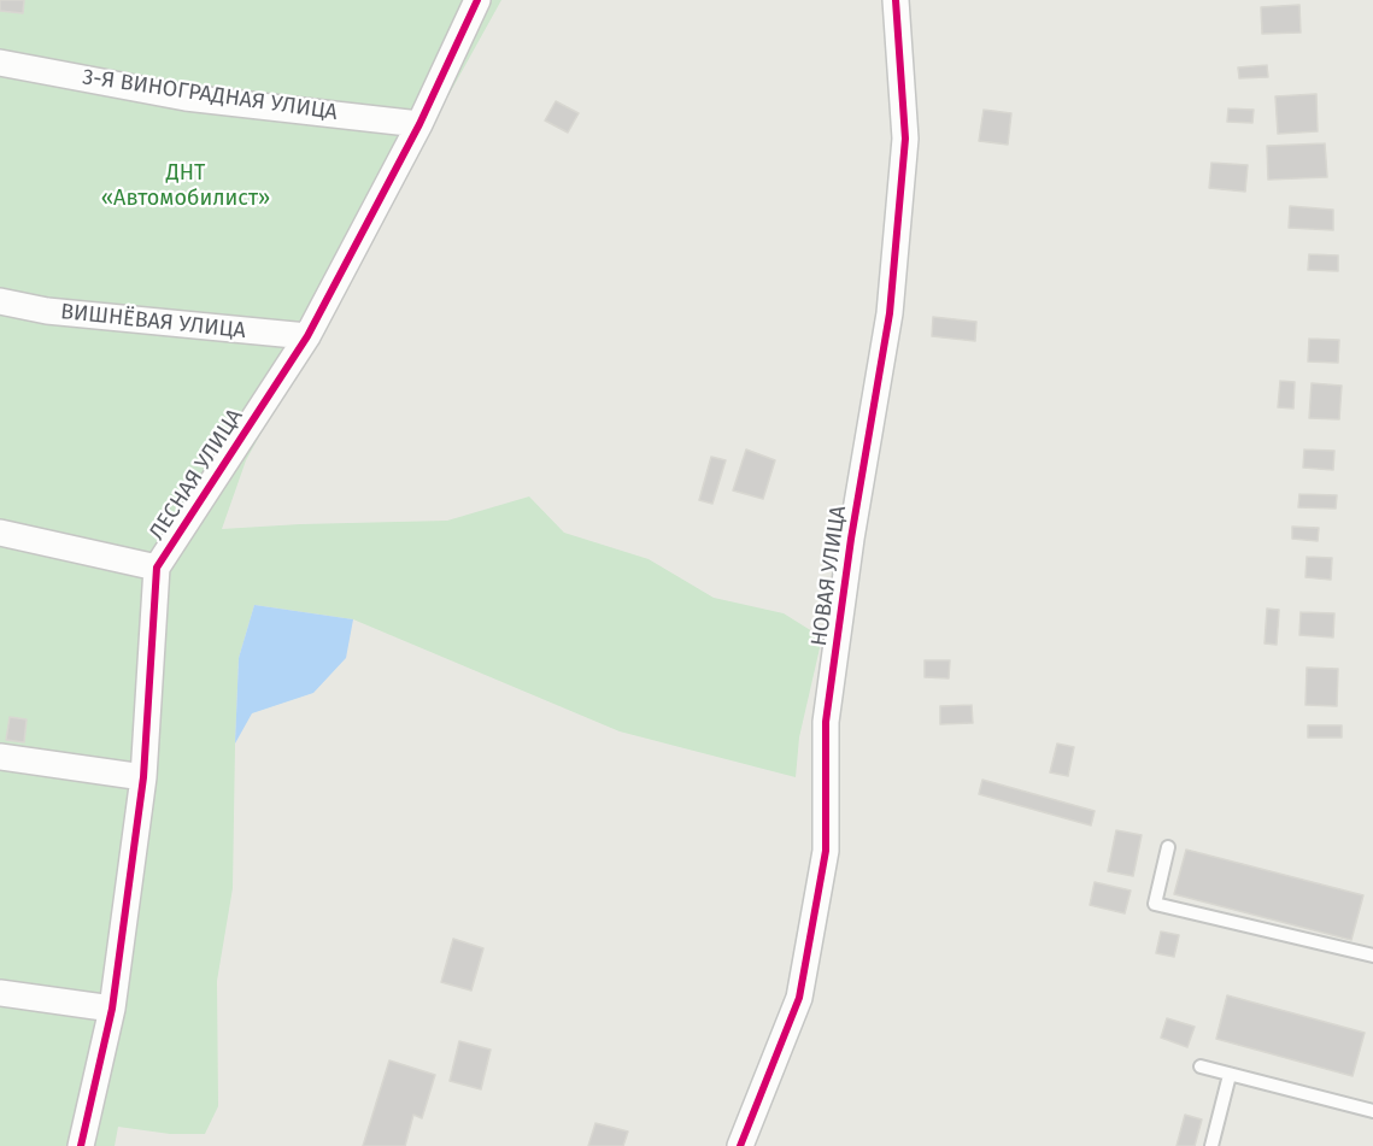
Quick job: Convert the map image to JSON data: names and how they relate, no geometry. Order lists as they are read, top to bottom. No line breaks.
{"streets":{"street":["3-Я ВИНОГРАДНАЯ УЛИЦА","ВИШНЁВАЯ УЛИЦА","ЛЕСНАЯ УЛИЦА","НОВАЯ УЛИЦА"]},"crossings":[["3-Я ВИНОГРАДНАЯ УЛИЦА","ЛЕСНАЯ УЛИЦА"],["ВИШНЁВАЯ УЛИЦА","ЛЕСНАЯ УЛИЦА"]],"parks":["ДНТ «Автомобилист»"]}
